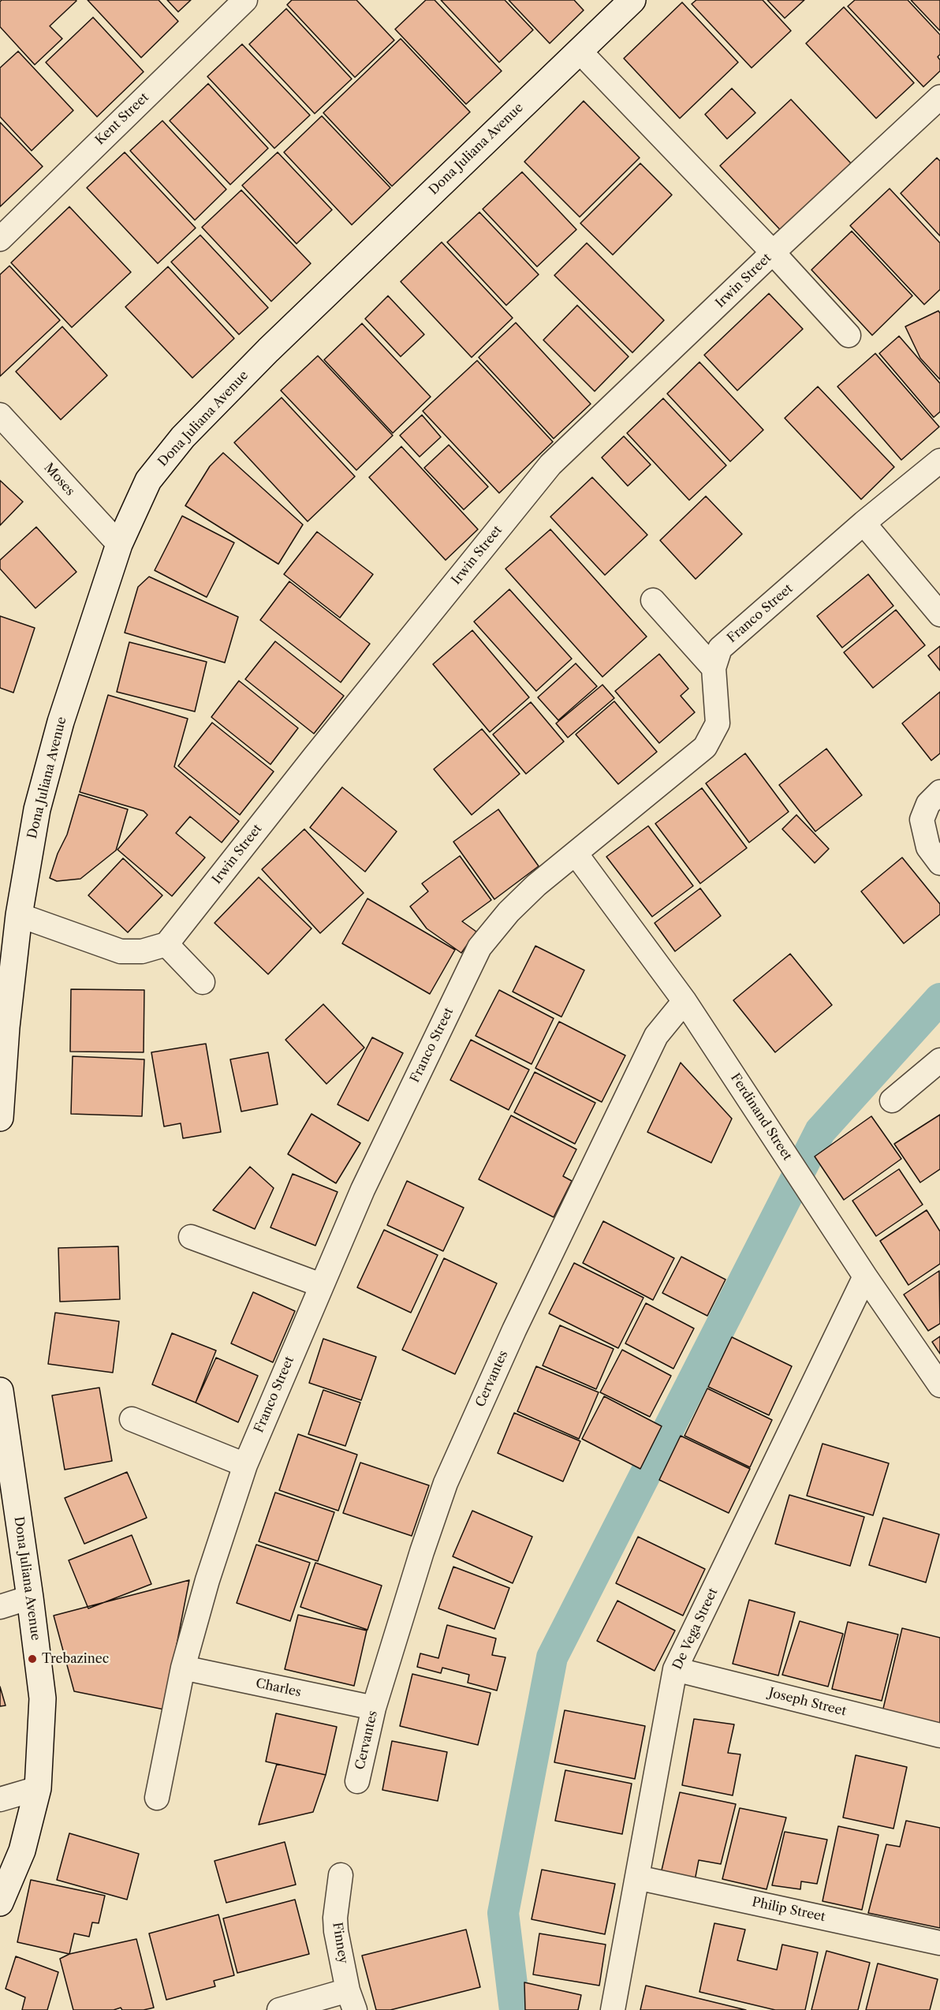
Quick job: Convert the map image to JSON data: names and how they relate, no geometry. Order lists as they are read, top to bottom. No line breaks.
{"streets":{"street":["Kent Street","Dona Juliana Avenue","Irwin Street","Moses","Franco Street","Ferdinand Street","Cervantes","De Vega Street","Charles","Joseph Street","Philip Street","Finney"]},"crossings":[["Dona Juliana Avenue","Moses"],["Franco Street","Ferdinand Street"],["Franco Street","Charles"],["Ferdinand Street","Cervantes"],["Ferdinand Street","De Vega Street"],["Cervantes","Charles"],["De Vega Street","Joseph Street"],["De Vega Street","Philip Street"]],"places":["Trebazinec"]}
